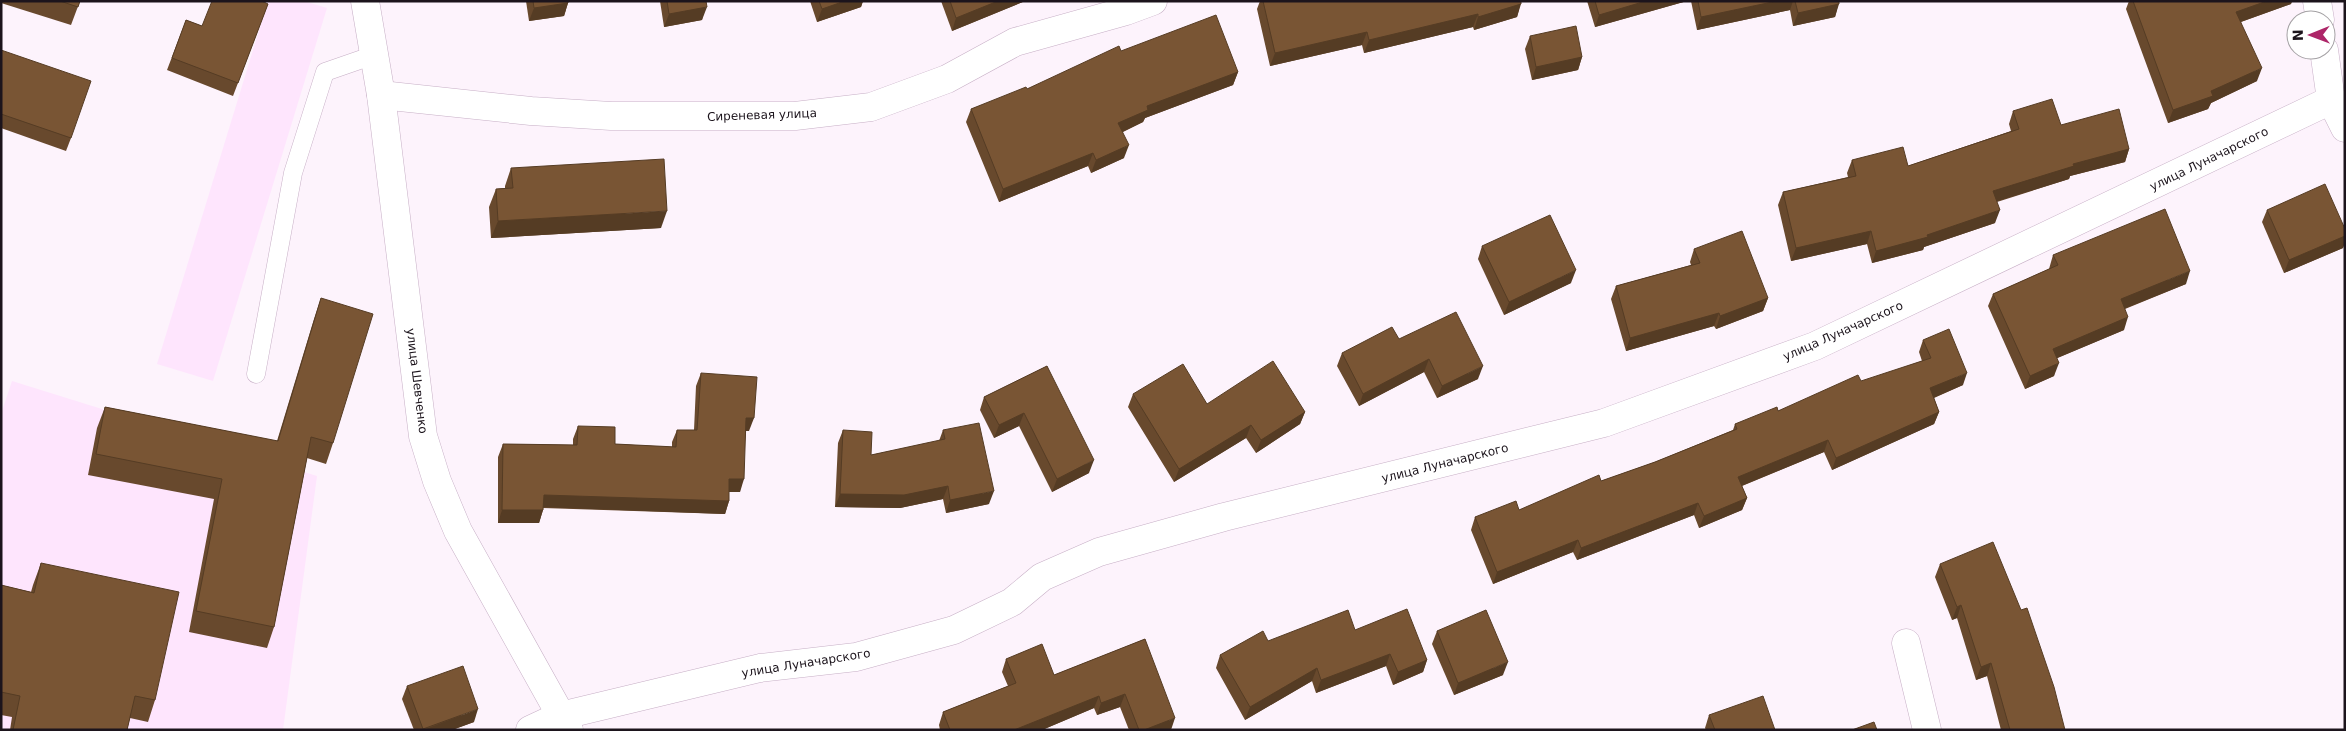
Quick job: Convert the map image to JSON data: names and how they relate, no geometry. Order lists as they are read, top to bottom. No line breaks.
{"streets":{"street":["Сиреневая улица","улица Луначарского","улица Шевченко"]},"crossings":[["Сиреневая улица","улица Шевченко"],["улица Луначарского","улица Шевченко"]],"north":"left"}
